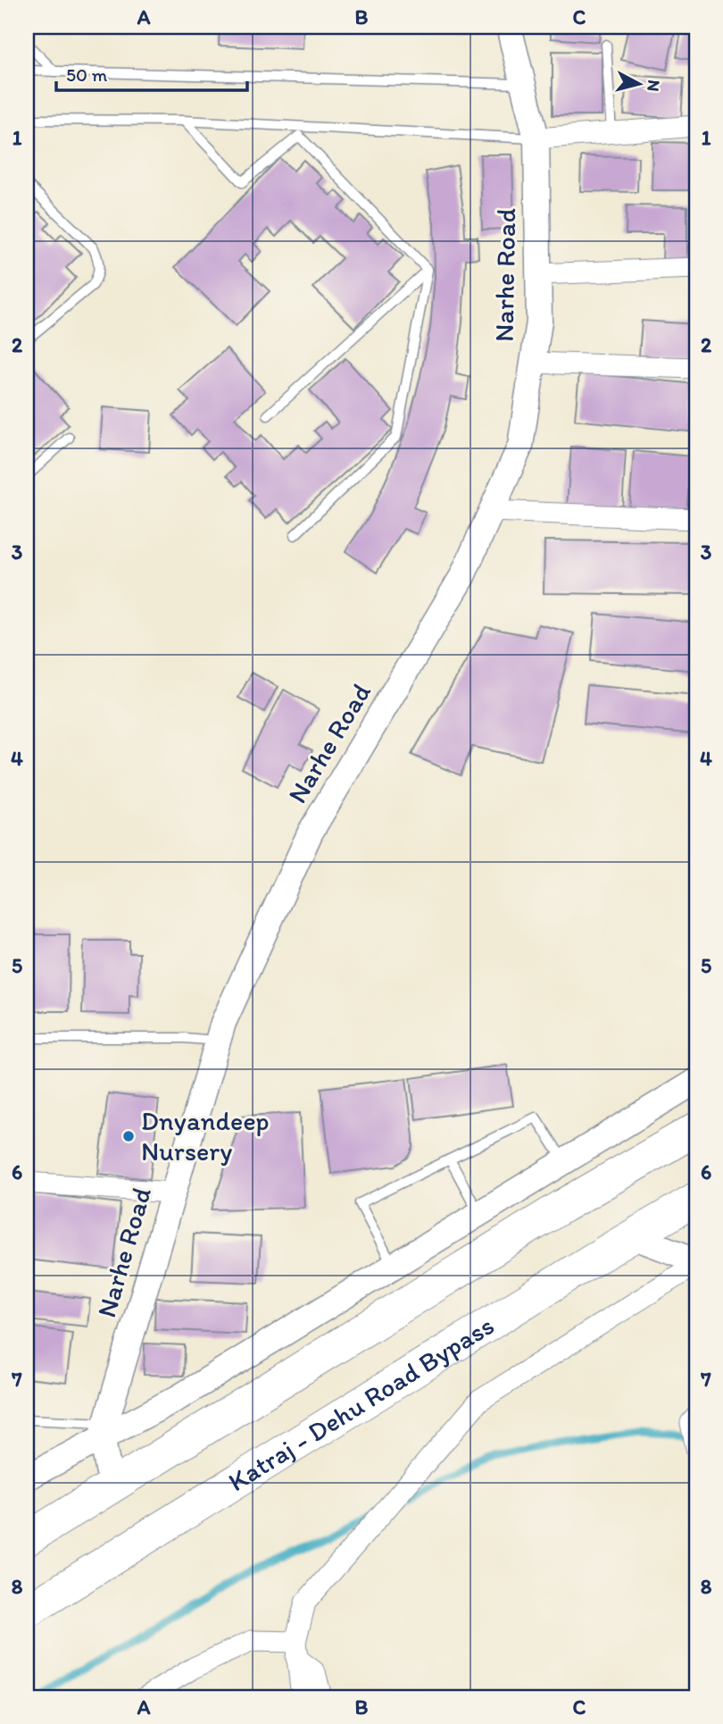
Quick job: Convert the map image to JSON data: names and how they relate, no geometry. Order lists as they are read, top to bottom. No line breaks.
{"streets":{"highway":["Katraj - Dehu Road Bypass"],"street":["Narhe Road"]},"places":["Dnyandeep Nursery"],"scale_bar":"50 m","north":"right","grid":{"columns":["A","B","C"],"rows":["1","2","3","4","5","6","7","8"]}}
